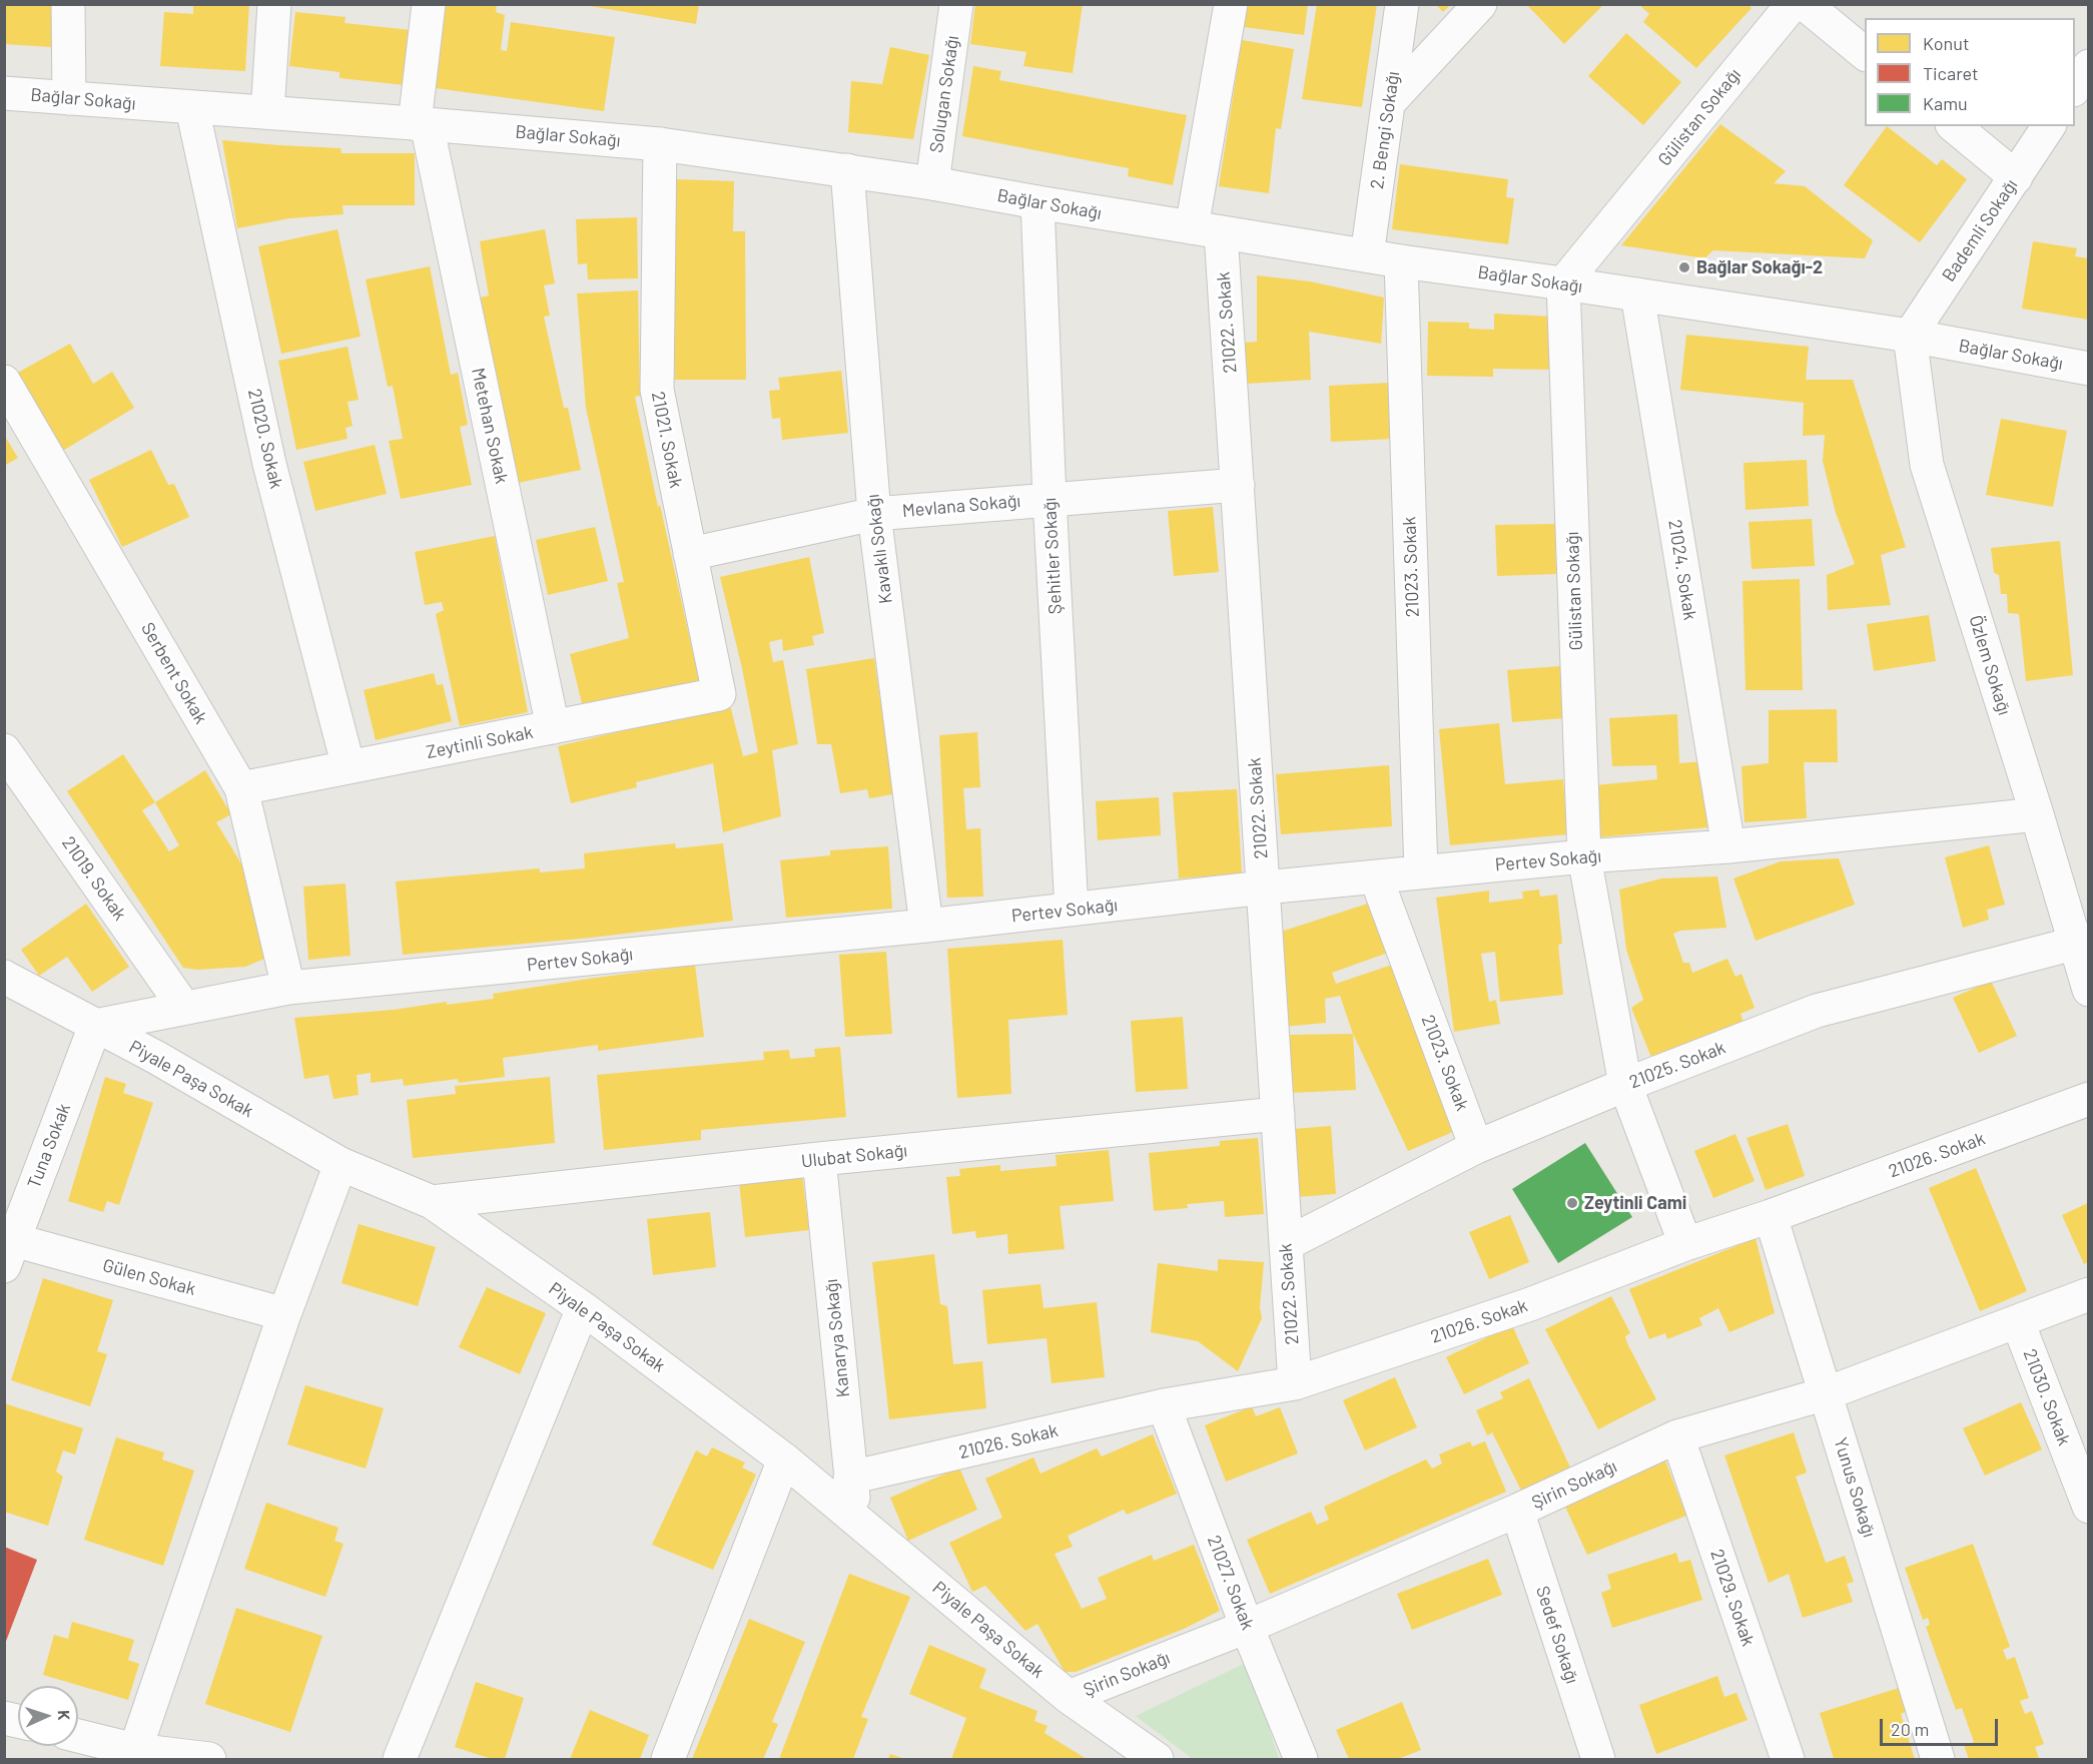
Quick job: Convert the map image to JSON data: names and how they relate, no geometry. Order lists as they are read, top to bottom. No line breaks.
{"streets":{"street":["Solugan Sokağı","Bağlar Sokağı","Gülistan Sokağı","2. Bengi Sokağı","Bademli Sokağı","21022. Sokak","Metehan Sokak","21020. Sokak","21021. Sokak","Mevlana Sokağı","Kavaklı Sokağı","Şehitler Sokağı","21023. Sokak","21024. Sokak","Özlem Sokağı","Serbent Sokak","Zeytinli Sokak","Pertev Sokağı","21019. Sokak","21025. Sokak","Piyale Paşa Sokak","Tuna Sokak","21026. Sokak","Ulubat Sokağı","Gülen Sokak","Kanarya Sokağı","21030. Sokak","Şirin Sokağı","Yunus Sokağı","21027. Sokak","21029. Sokak","Sedef Sokağı"]},"crossings":[["Solugan Sokağı","Bağlar Sokağı"],["Bağlar Sokağı","Gülistan Sokağı"],["Bağlar Sokağı","2. Bengi Sokağı"],["Bağlar Sokağı","Bademli Sokağı"],["Bağlar Sokağı","21022. Sokak"],["Bağlar Sokağı","Metehan Sokak"],["Bağlar Sokağı","21020. Sokak"],["Bağlar Sokağı","21021. Sokak"],["Bağlar Sokağı","Kavaklı Sokağı"],["Bağlar Sokağı","Şehitler Sokağı"],["Bağlar Sokağı","21023. Sokak"],["Bağlar Sokağı","21024. Sokak"],["Bağlar Sokağı","Özlem Sokağı"],["Gülistan Sokağı","Pertev Sokağı"],["Gülistan Sokağı","21025. Sokak"],["Gülistan Sokağı","21026. Sokak"],["Bademli Sokağı","Özlem Sokağı"],["21022. Sokak","Mevlana Sokağı"],["21022. Sokak","Pertev Sokağı"],["21022. Sokak","21025. Sokak"],["21022. Sokak","21026. Sokak"],["21022. Sokak","Ulubat Sokağı"],["Metehan Sokak","Zeytinli Sokak"],["21020. Sokak","Zeytinli Sokak"],["21021. Sokak","Mevlana Sokağı"],["21021. Sokak","Zeytinli Sokak"],["Mevlana Sokağı","Kavaklı Sokağı"],["Mevlana Sokağı","Şehitler Sokağı"],["Kavaklı Sokağı","Pertev Sokağı"],["Şehitler Sokağı","Pertev Sokağı"],["21023. Sokak","Pertev Sokağı"],["21023. Sokak","21025. Sokak"],["21024. Sokak","Pertev Sokağı"],["Özlem Sokağı","Pertev Sokağı"],["Özlem Sokağı","21025. Sokak"],["Serbent Sokak","Zeytinli Sokak"],["Serbent Sokak","Pertev Sokağı"],["Pertev Sokağı","21019. Sokak"],["Pertev Sokağı","Piyale Paşa Sokak"],["Pertev Sokağı","Tuna Sokak"],["Piyale Paşa Sokak","Tuna Sokak"],["Piyale Paşa Sokak","Ulubat Sokağı"],["Piyale Paşa Sokak","Kanarya Sokağı"],["Piyale Paşa Sokak","Şirin Sokağı"],["Tuna Sokak","Gülen Sokak"],["21026. Sokak","Kanarya Sokağı"],["21026. Sokak","Yunus Sokağı"],["21026. Sokak","21027. Sokak"],["Ulubat Sokağı","Kanarya Sokağı"],["21030. Sokak","Şirin Sokağı"],["Şirin Sokağı","Yunus Sokağı"],["Şirin Sokağı","21027. Sokak"],["Şirin Sokağı","21029. Sokak"],["Şirin Sokağı","Sedef Sokağı"]],"places":["Bağlar Sokağı-2","Zeytinli Cami"],"legend":["Konut","Ticaret","Kamu"],"scale_bar":"20 m","north":"right"}
